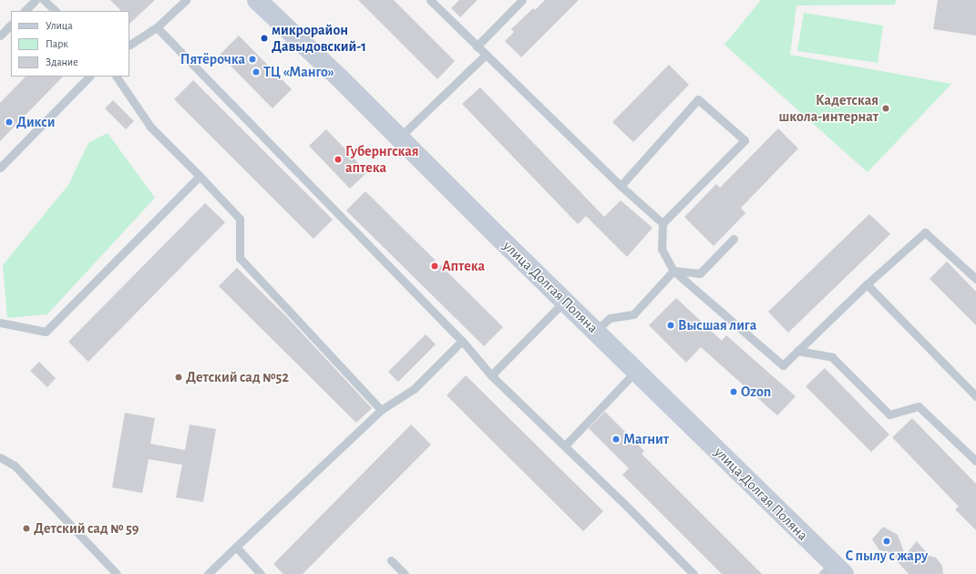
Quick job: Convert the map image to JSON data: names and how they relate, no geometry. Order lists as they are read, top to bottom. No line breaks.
{"streets":{"main road":["улица Долгая Поляна"]},"places":["микрорайон Давыдовский-1","Пятёрочка","ТЦ «Манго»","Кадетская школа-интернат","Дикси","Губернгская аптека","Аптека","Высшая лига","Детский сад №52","Ozon","Магнит","Детский сад № 59","C пылу с жару"],"legend":["Улица","Парк","Здание"]}
